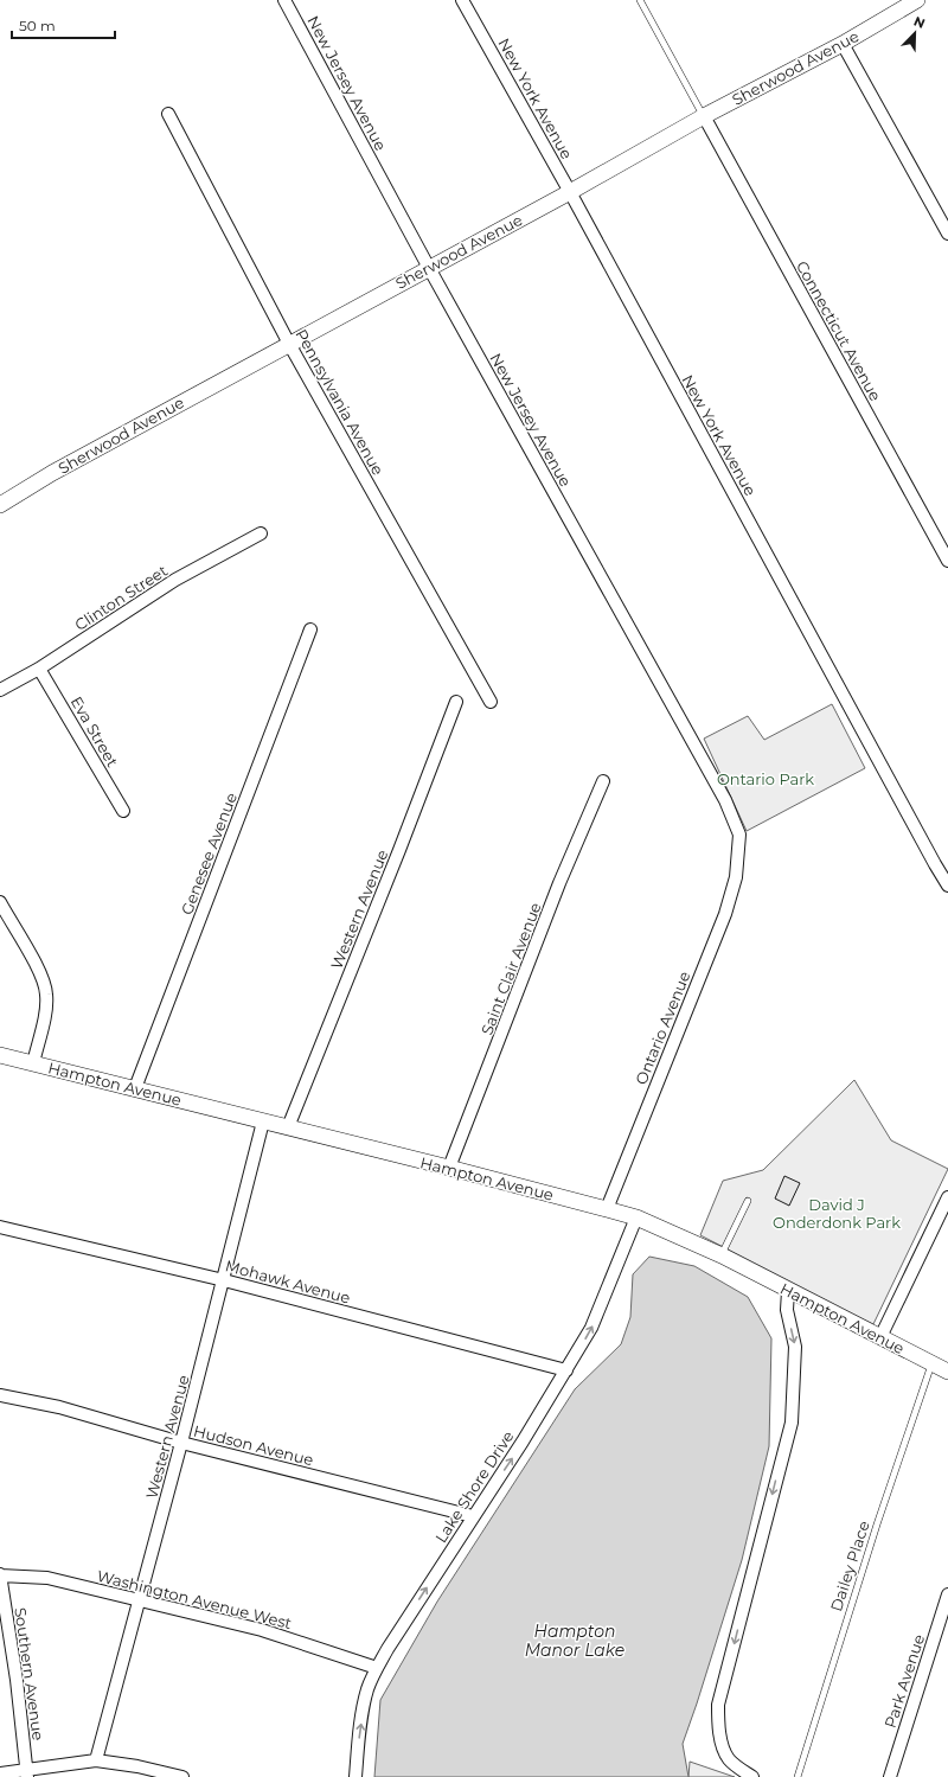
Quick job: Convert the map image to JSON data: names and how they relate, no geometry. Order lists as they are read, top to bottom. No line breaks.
{"streets":{"street":["Sherwood Avenue","New Jersey Avenue","New York Avenue","Connecticut Avenue","Pennsylvania Avenue","Clinton Street","Eva Street","Genesee Avenue","Western Avenue","Saint Clair Avenue","Ontario Avenue","Hampton Avenue","Mohawk Avenue","Hudson Avenue","Lake Shore Drive","Washington Avenue West","Southern Avenue","Park Avenue"],"lane":["Dailey Place"]},"crossings":[["Sherwood Avenue","New Jersey Avenue"],["Sherwood Avenue","New York Avenue"],["Sherwood Avenue","Connecticut Avenue"],["Sherwood Avenue","Pennsylvania Avenue"],["New Jersey Avenue","Ontario Avenue"],["Clinton Street","Eva Street"],["Genesee Avenue","Hampton Avenue"],["Western Avenue","Hampton Avenue"],["Western Avenue","Mohawk Avenue"],["Western Avenue","Hudson Avenue"],["Western Avenue","Washington Avenue West"],["Saint Clair Avenue","Hampton Avenue"],["Ontario Avenue","Hampton Avenue"],["Hampton Avenue","Lake Shore Drive"],["Hampton Avenue","Dailey Place"],["Mohawk Avenue","Lake Shore Drive"],["Hudson Avenue","Lake Shore Drive"],["Lake Shore Drive","Washington Avenue West"],["Washington Avenue West","Southern Avenue"]],"one_way":["Lake Shore Drive"],"water":["Hampton Manor Lake"],"parks":["Ontario Park","David J Onderdonk Park"],"scale_bar":"50 m","north":"top right"}
